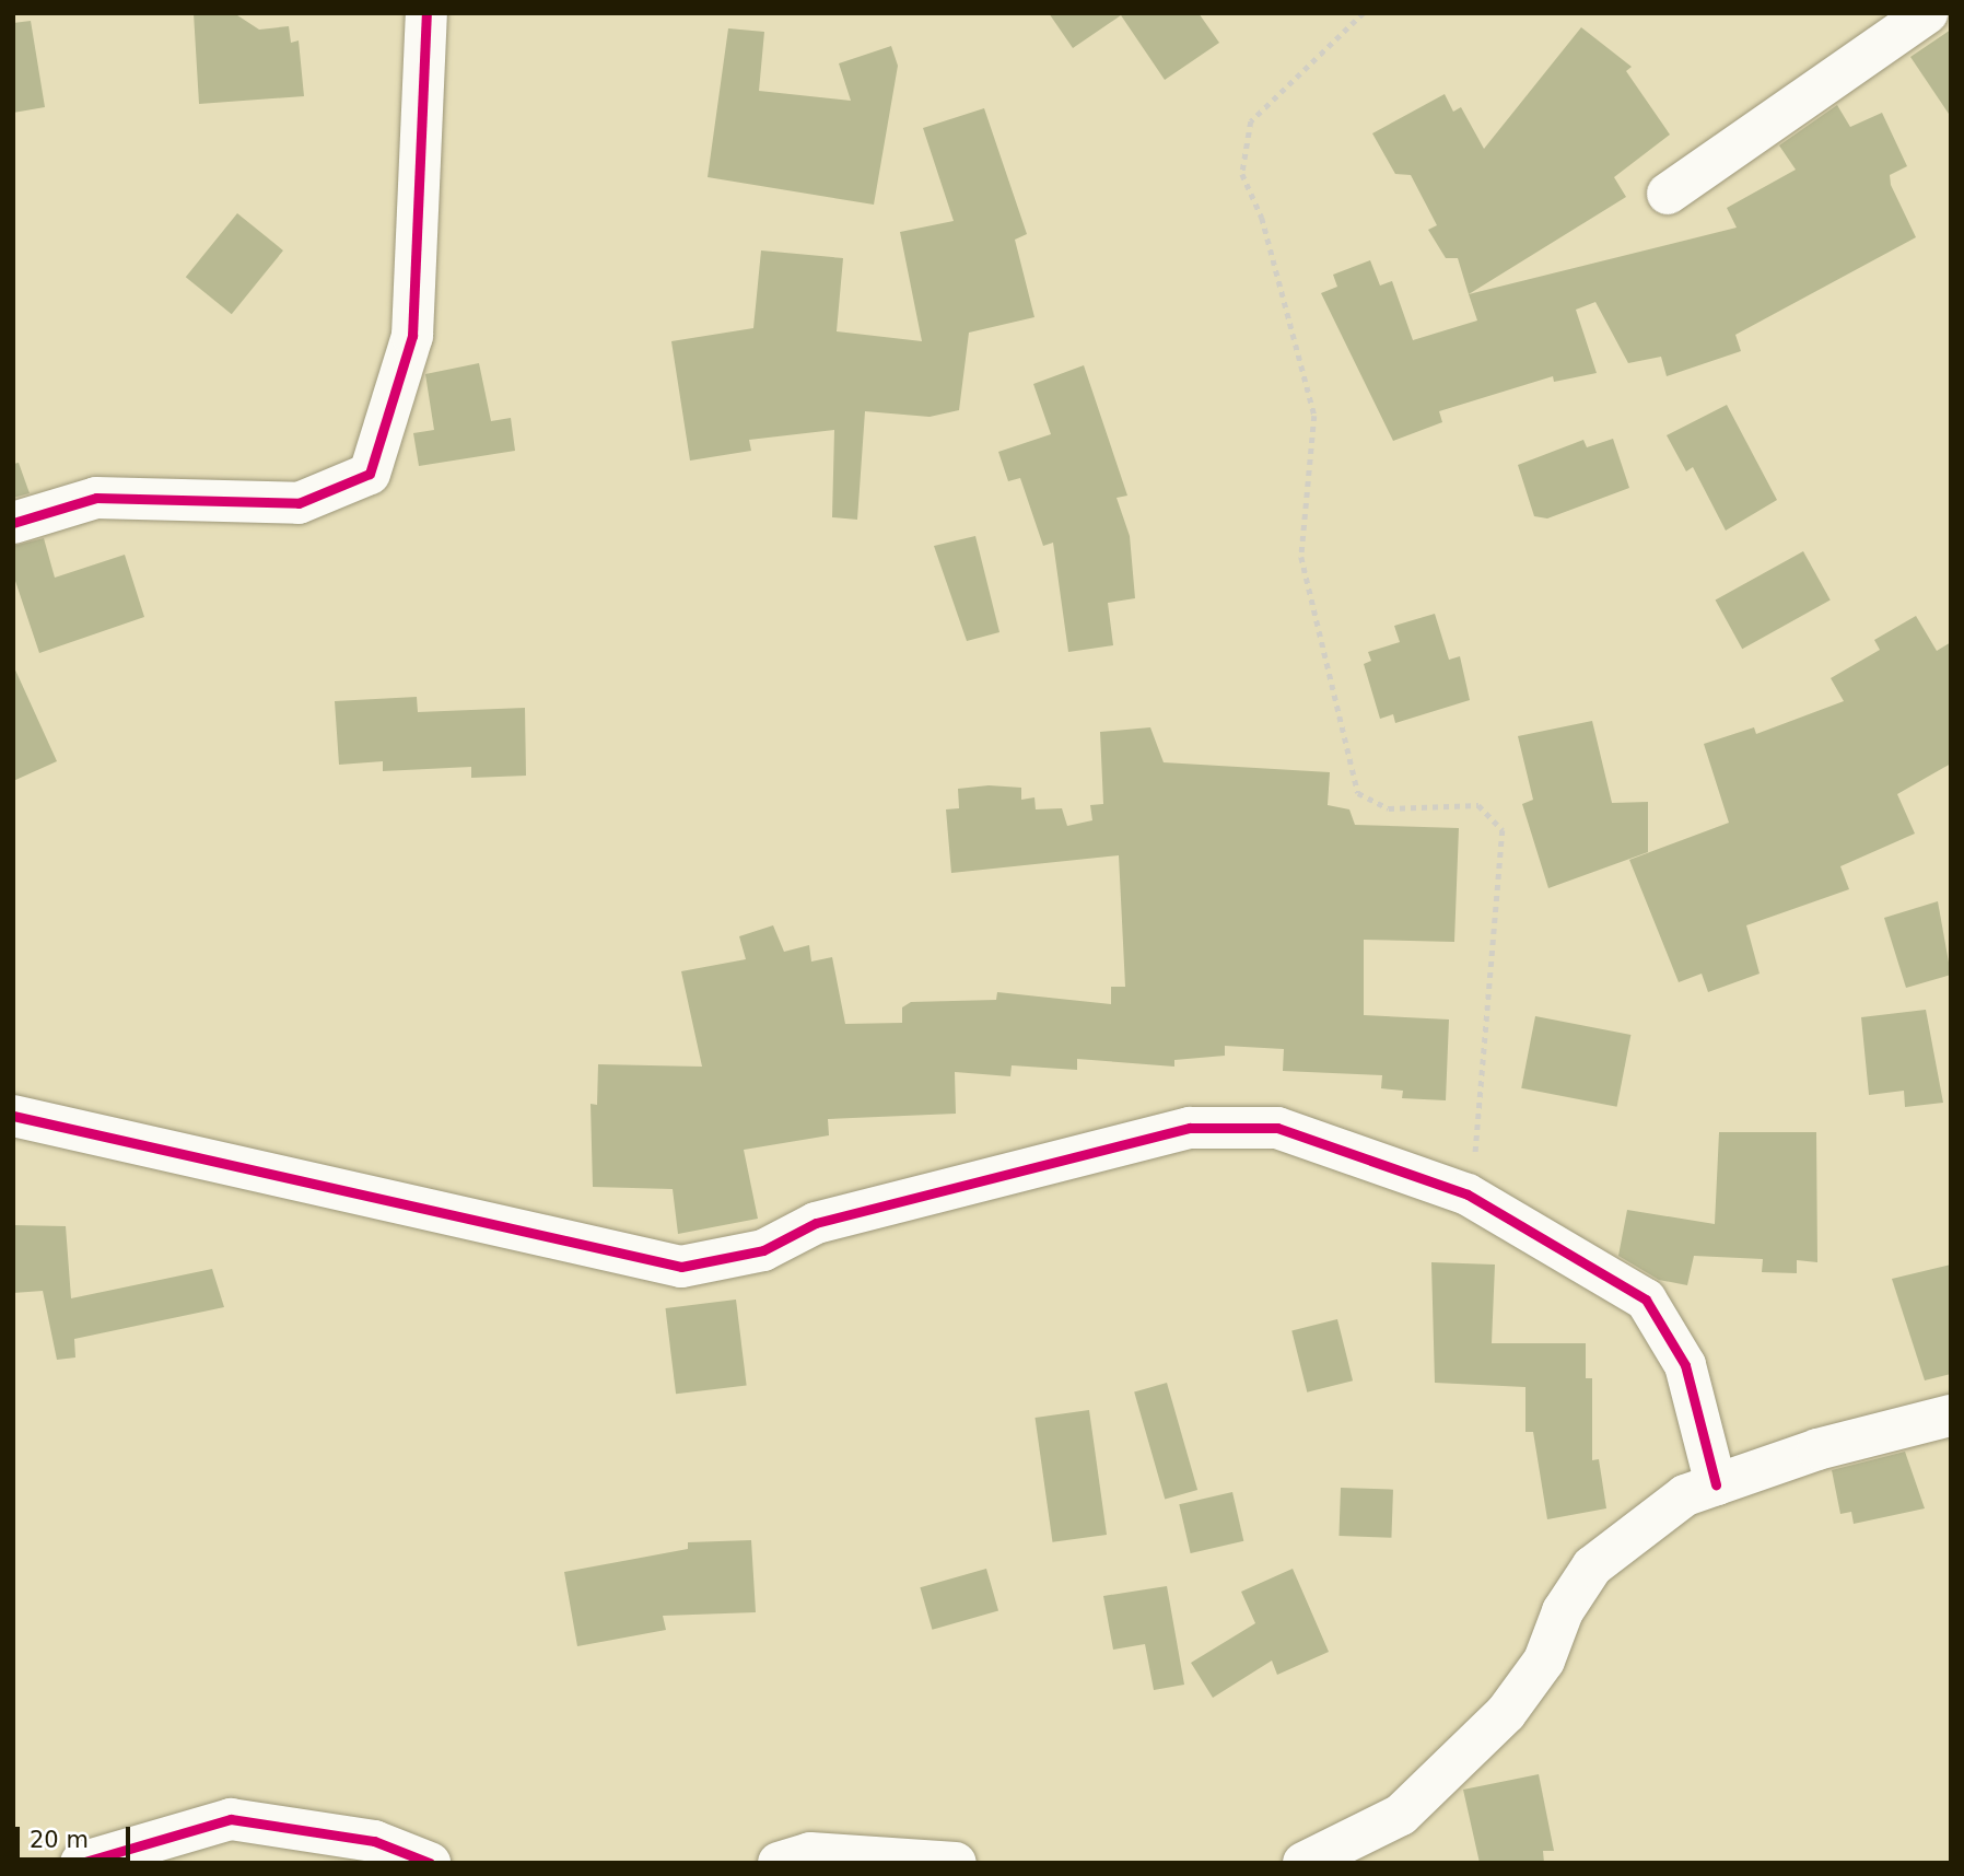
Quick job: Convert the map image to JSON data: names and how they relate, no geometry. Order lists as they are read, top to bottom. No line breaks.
{"scale_bar":"20 m"}
